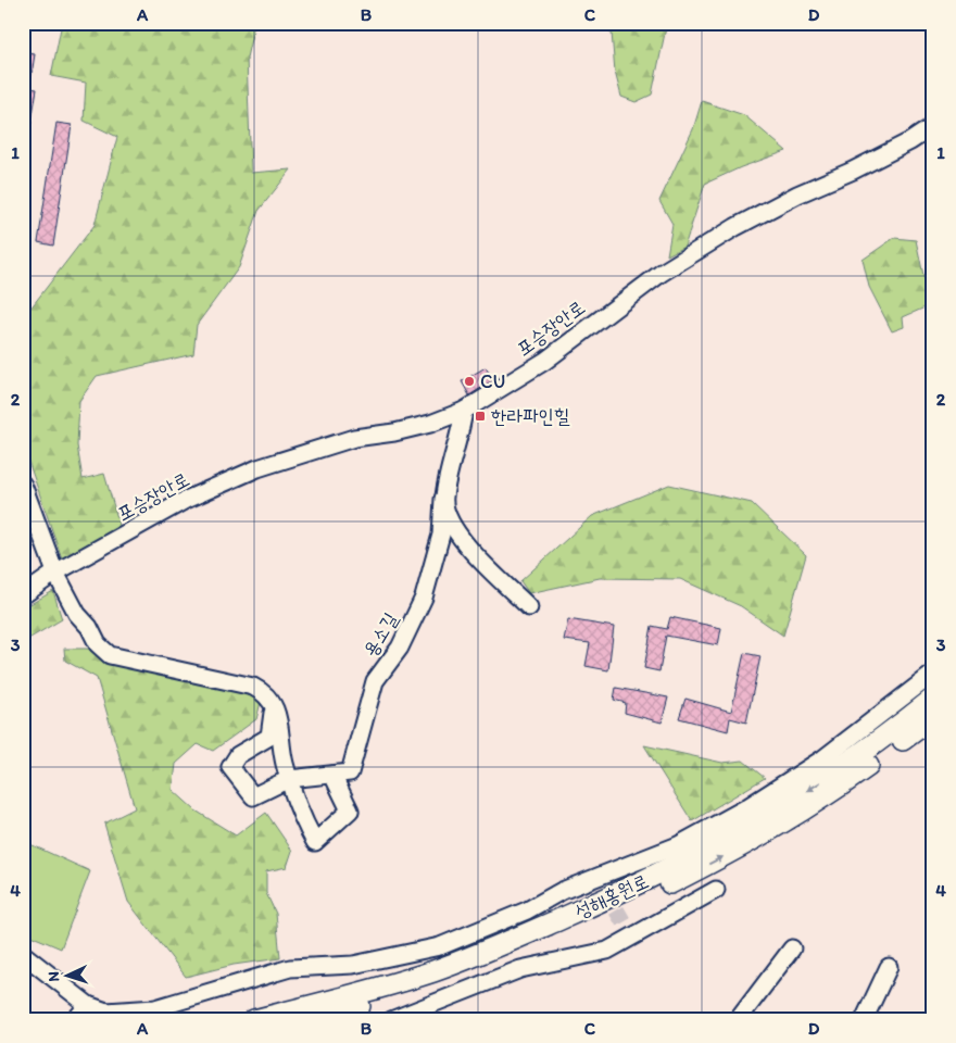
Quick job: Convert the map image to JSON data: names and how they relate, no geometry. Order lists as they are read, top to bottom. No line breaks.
{"streets":{"main road":["성해홍원로"],"street":["포승장안로","용소길"]},"crossings":[["포승장안로","용소길"]],"places":{"other":["CU"],"transit":["한라파인힐"]},"north":"left","grid":{"columns":["A","B","C","D"],"rows":["1","2","3","4"]}}
